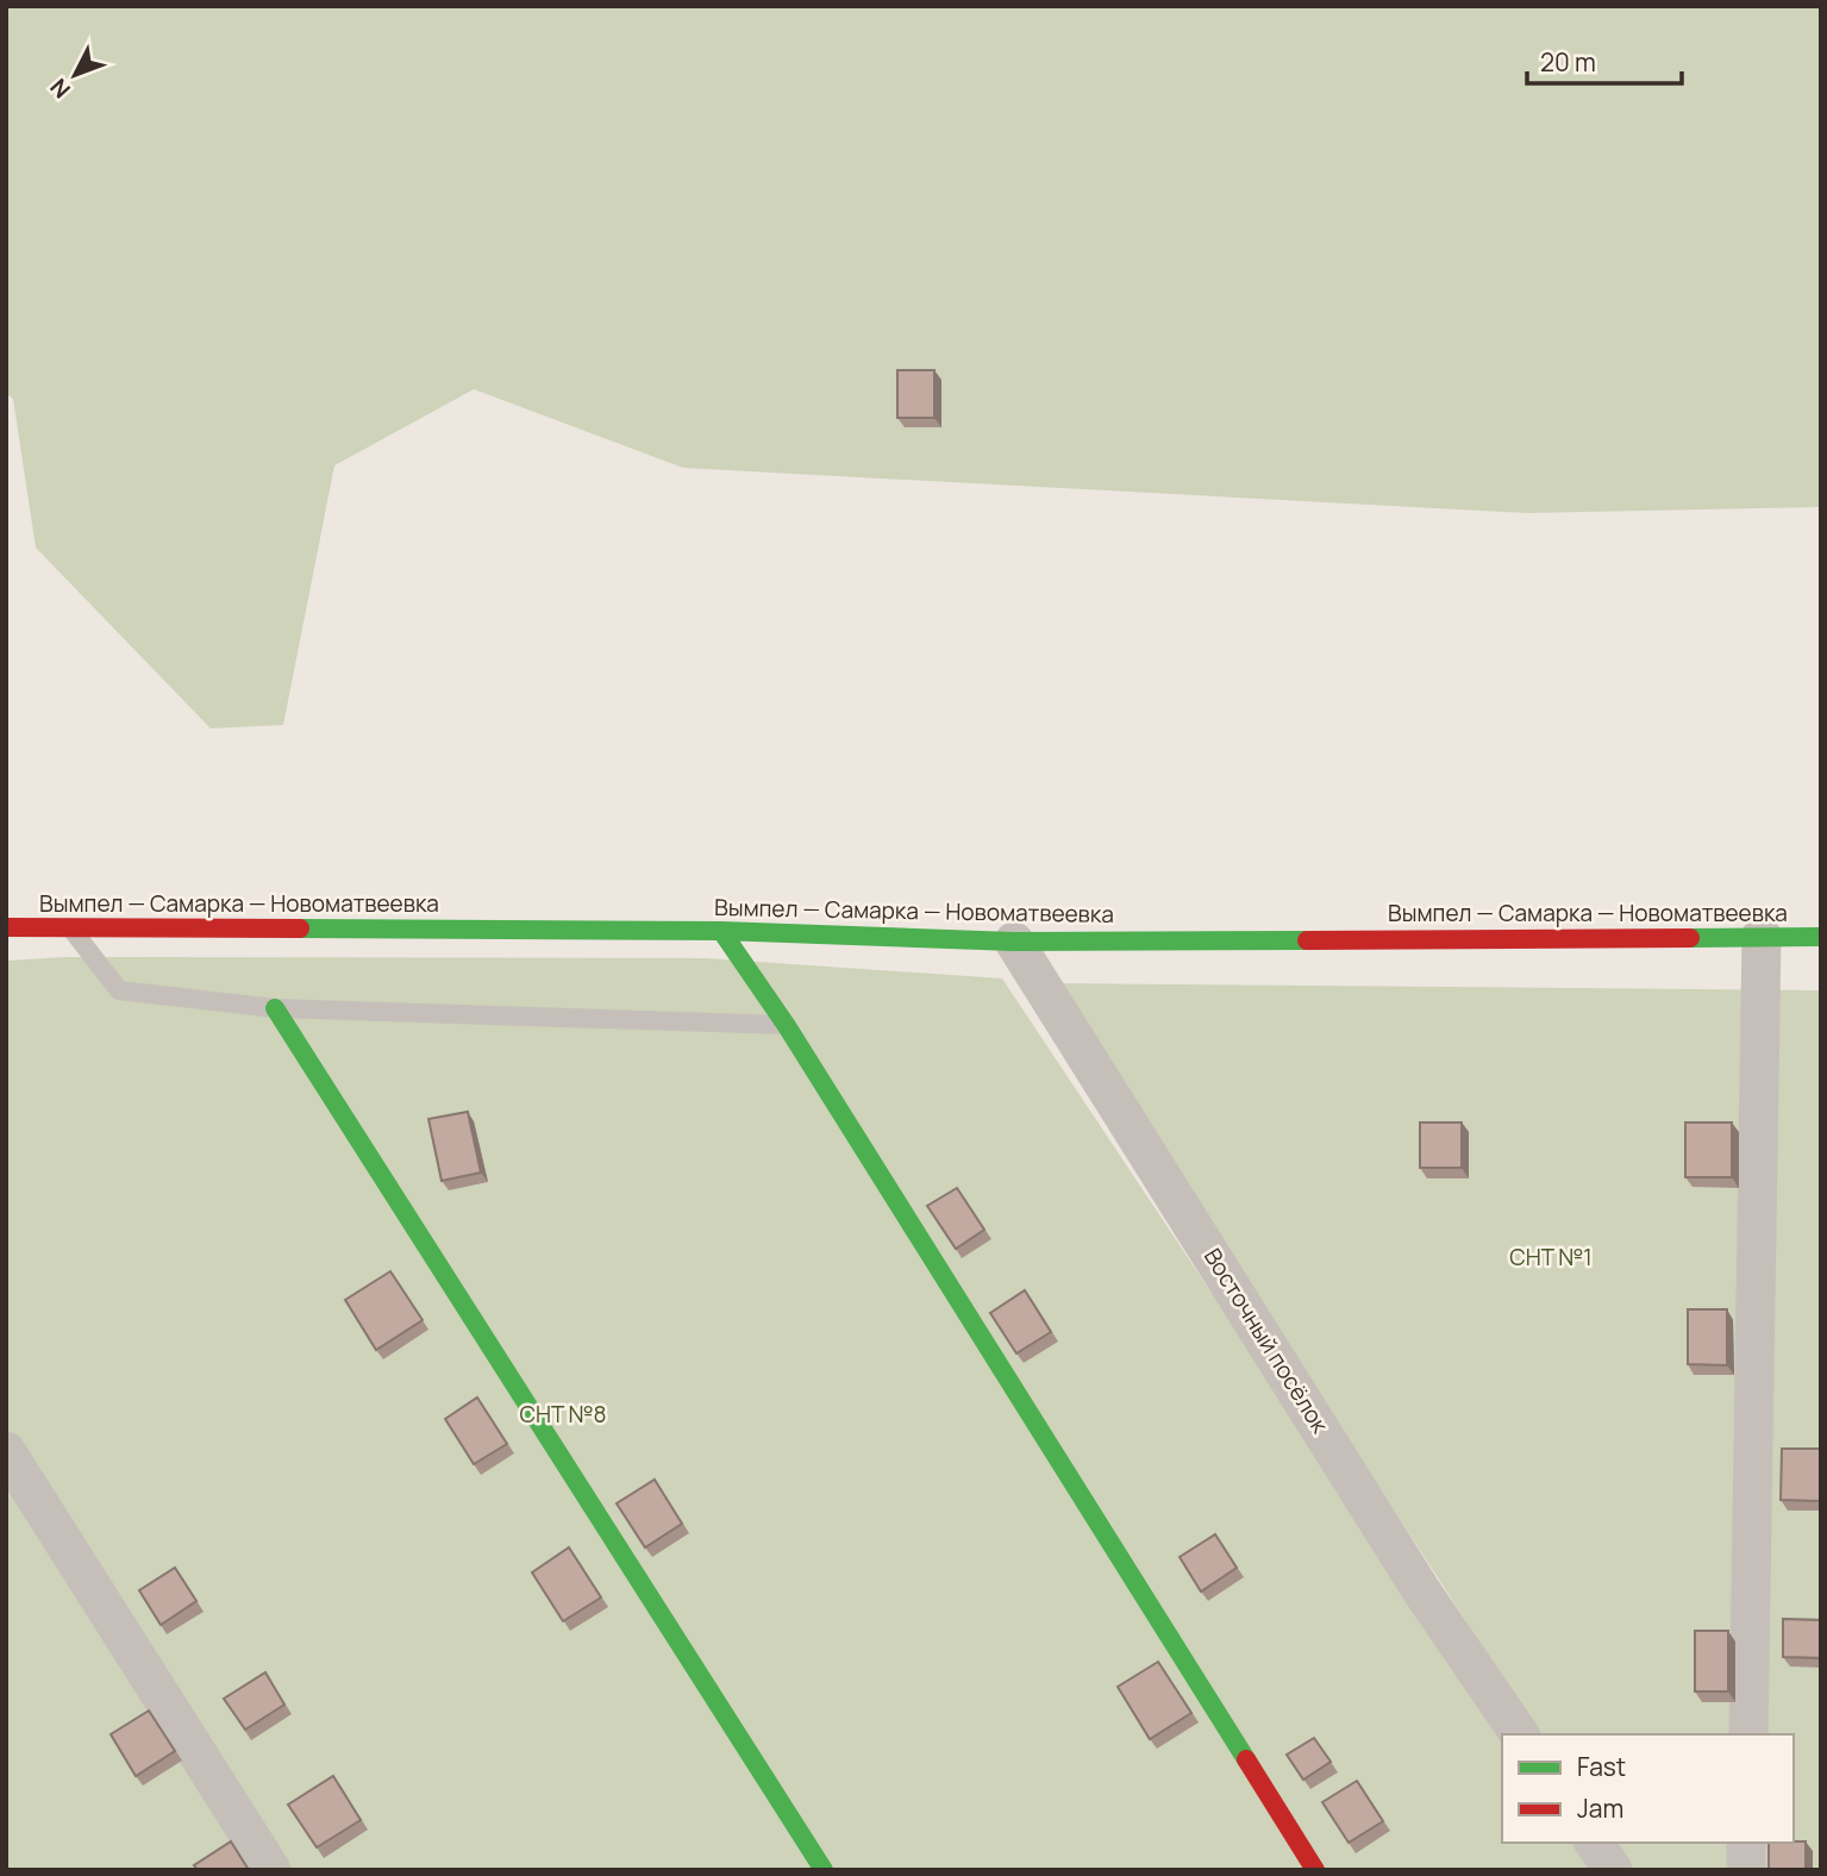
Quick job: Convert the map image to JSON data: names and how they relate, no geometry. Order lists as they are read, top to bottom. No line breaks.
{"streets":{"street":["Вымпел — Самарка — Новоматвеевка","Восточный посёлок"]},"crossings":[["Вымпел — Самарка — Новоматвеевка","Восточный посёлок"]],"parks":["СНТ №1","СНТ №8"],"legend":["Fast","Jam"],"scale_bar":"20 m","north":"bottom left"}
